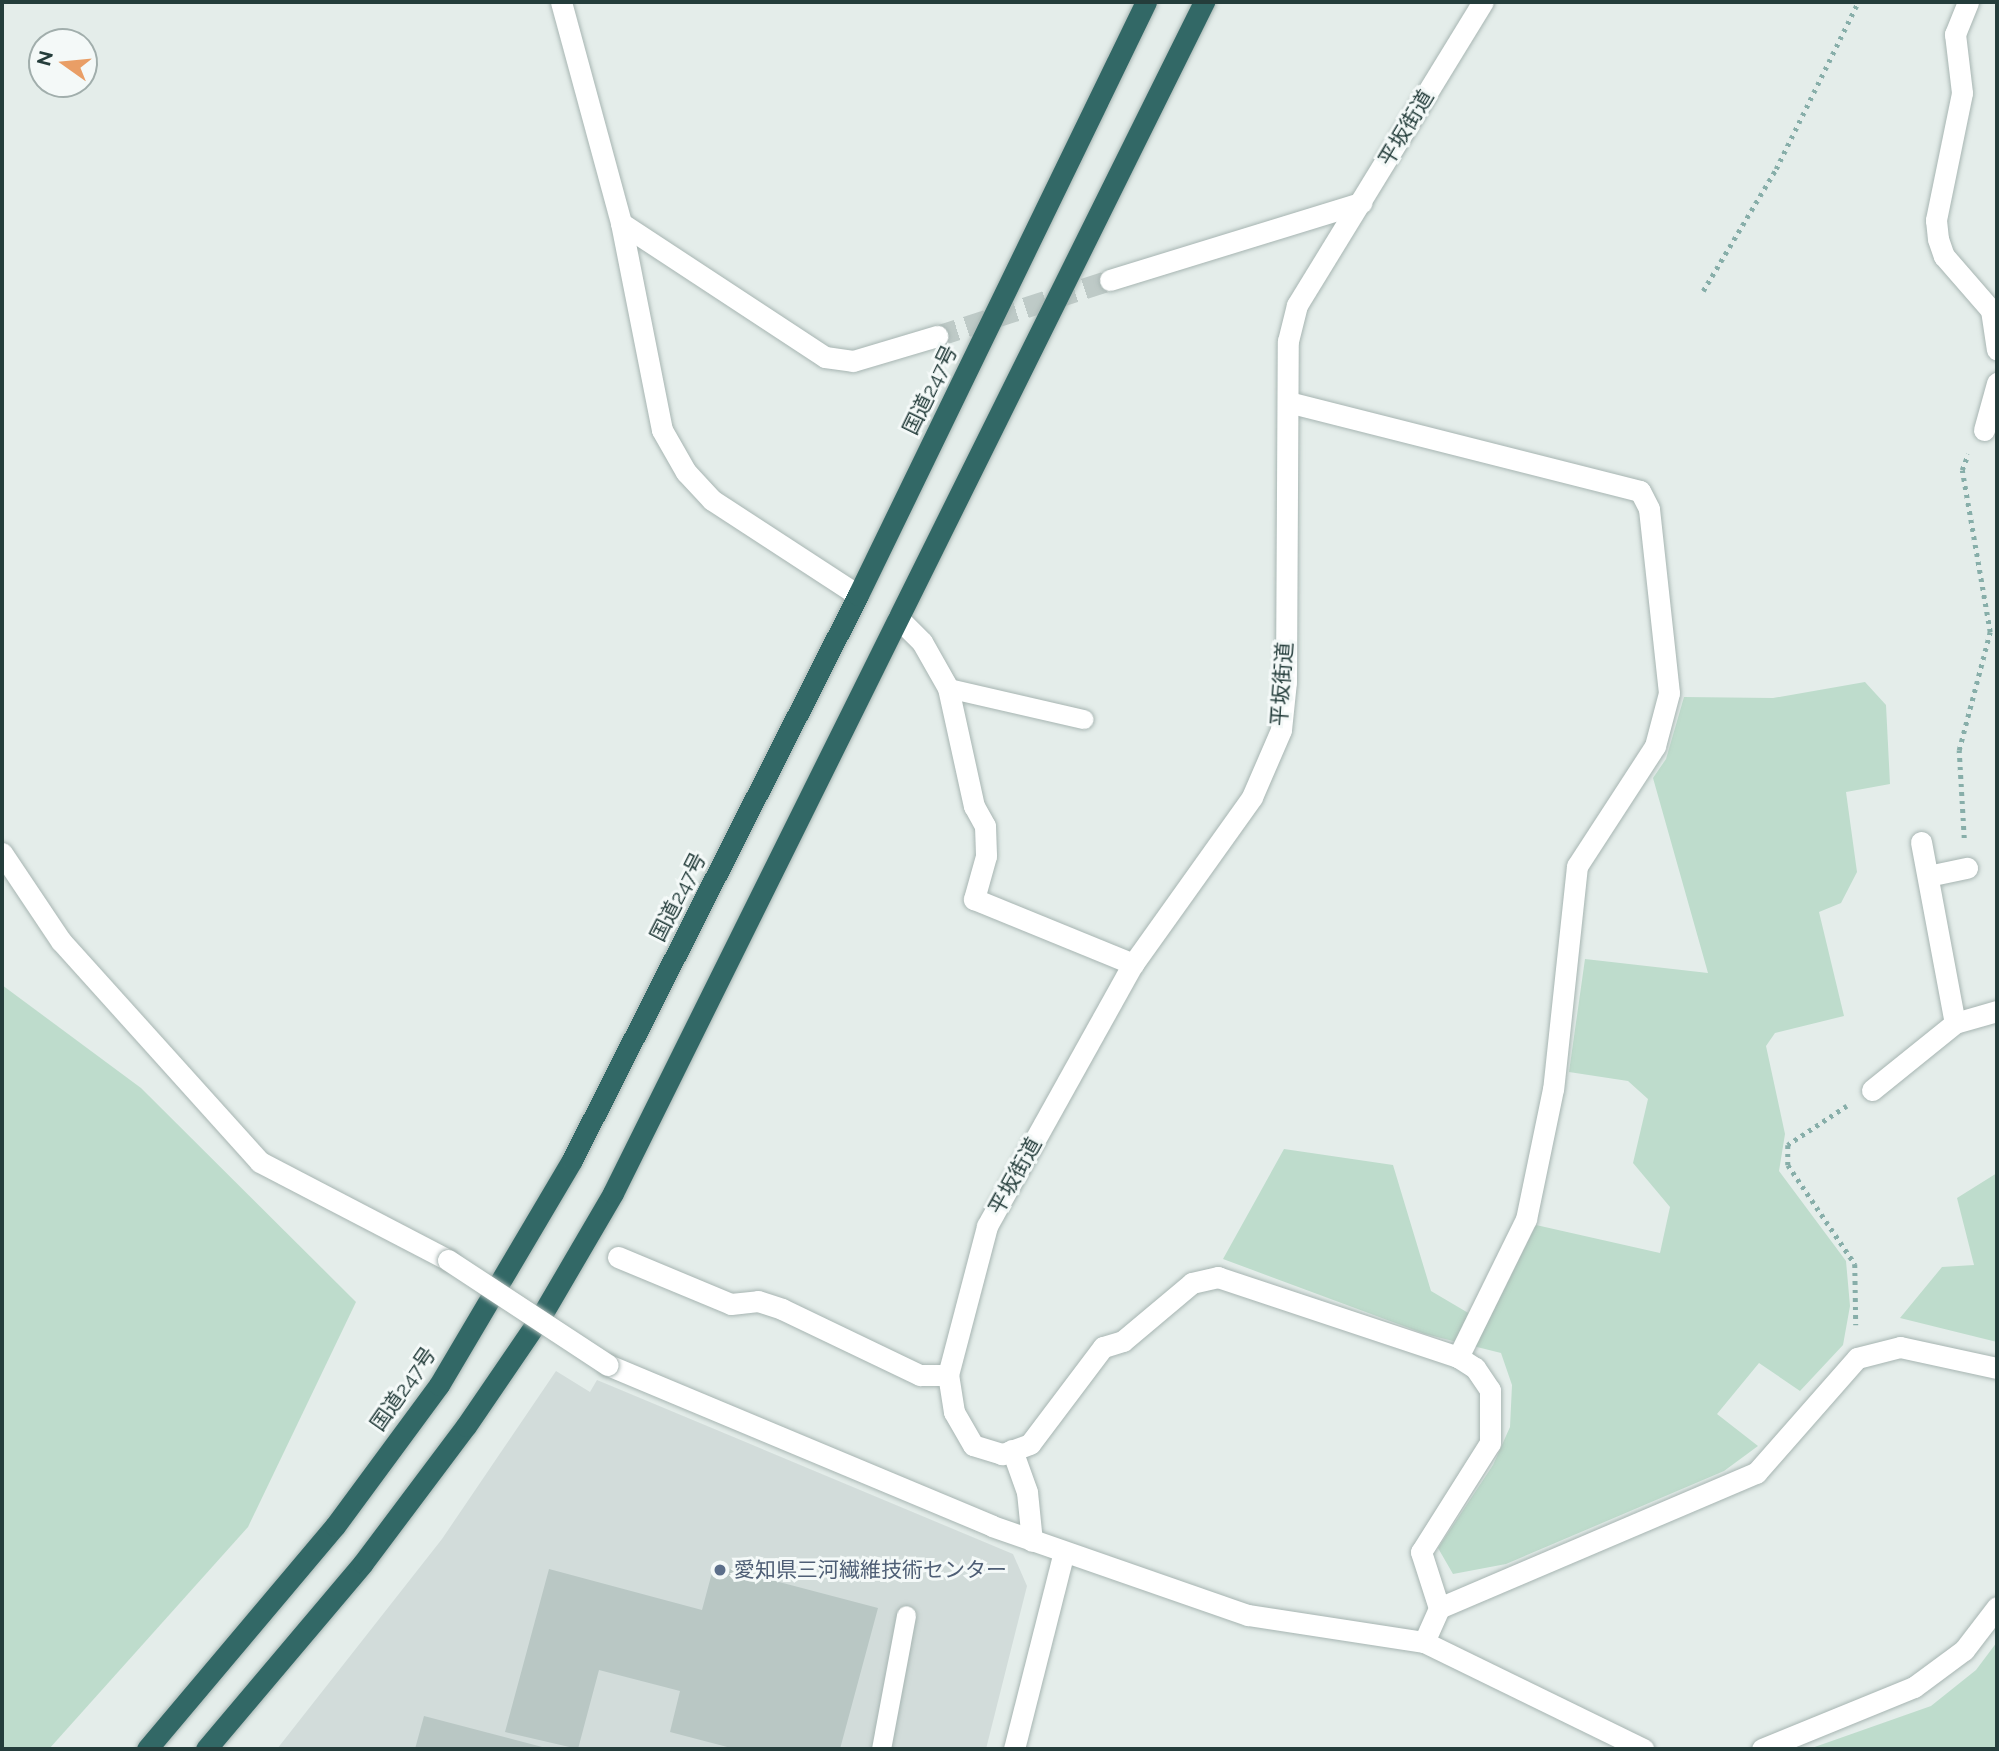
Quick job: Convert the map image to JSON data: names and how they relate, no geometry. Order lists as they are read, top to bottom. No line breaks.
{"streets":{"highway":["国道247号"],"street":["平坂街道"]},"places":["愛知県三河繊維技術センター"],"north":"left"}
